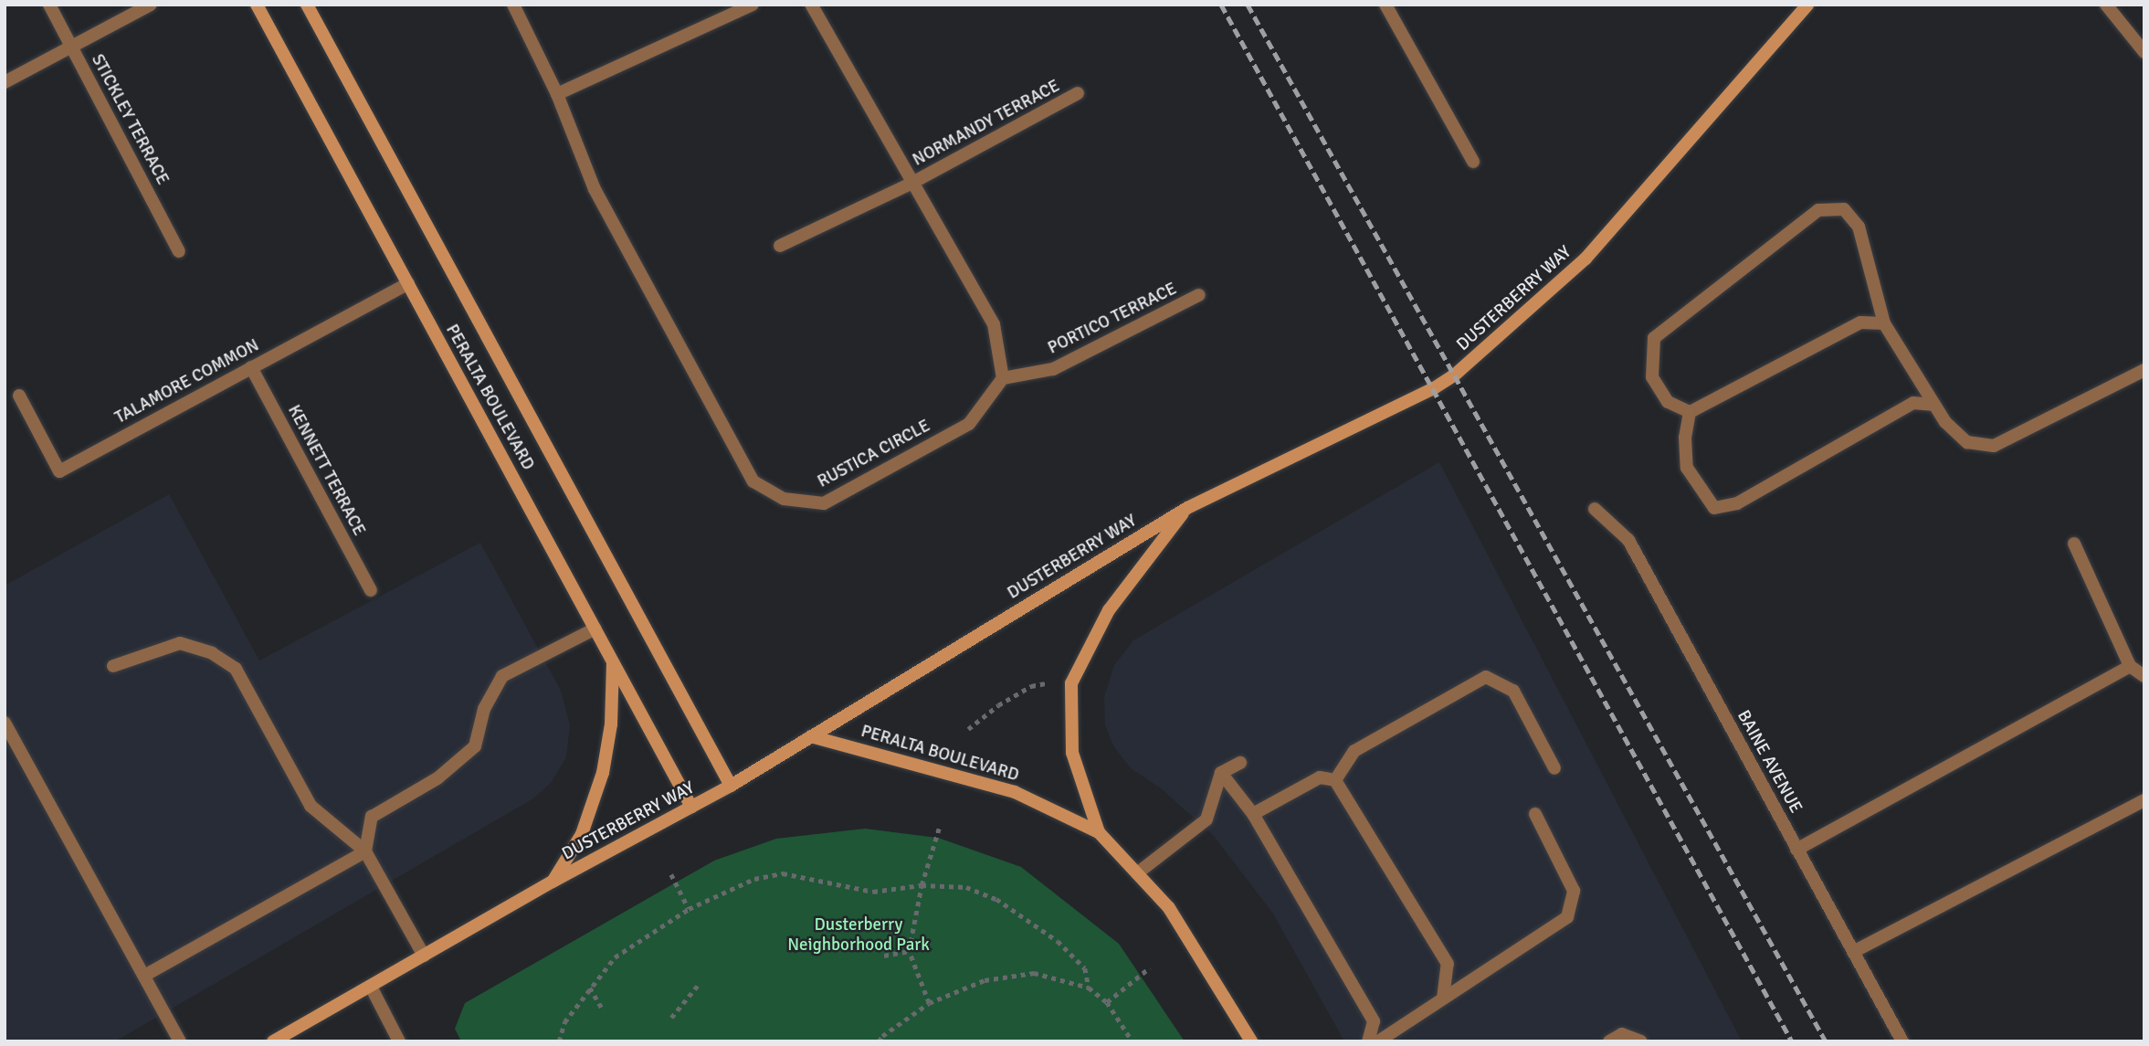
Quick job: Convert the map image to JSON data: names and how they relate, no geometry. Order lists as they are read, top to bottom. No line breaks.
{"streets":{"main road":["DUSTERBERRY WAY","PERALTA BOULEVARD"],"street":["STICKLEY TERRACE","NORMANDY TERRACE","PORTICO TERRACE","TALAMORE COMMON","RUSTICA CIRCLE","KENNETT TERRACE","BAINE AVENUE"]},"crossings":[["DUSTERBERRY WAY","PERALTA BOULEVARD"],["PORTICO TERRACE","RUSTICA CIRCLE"],["TALAMORE COMMON","PERALTA BOULEVARD"],["TALAMORE COMMON","KENNETT TERRACE"]],"parks":["Dusterberry Neighborhood Park"]}
